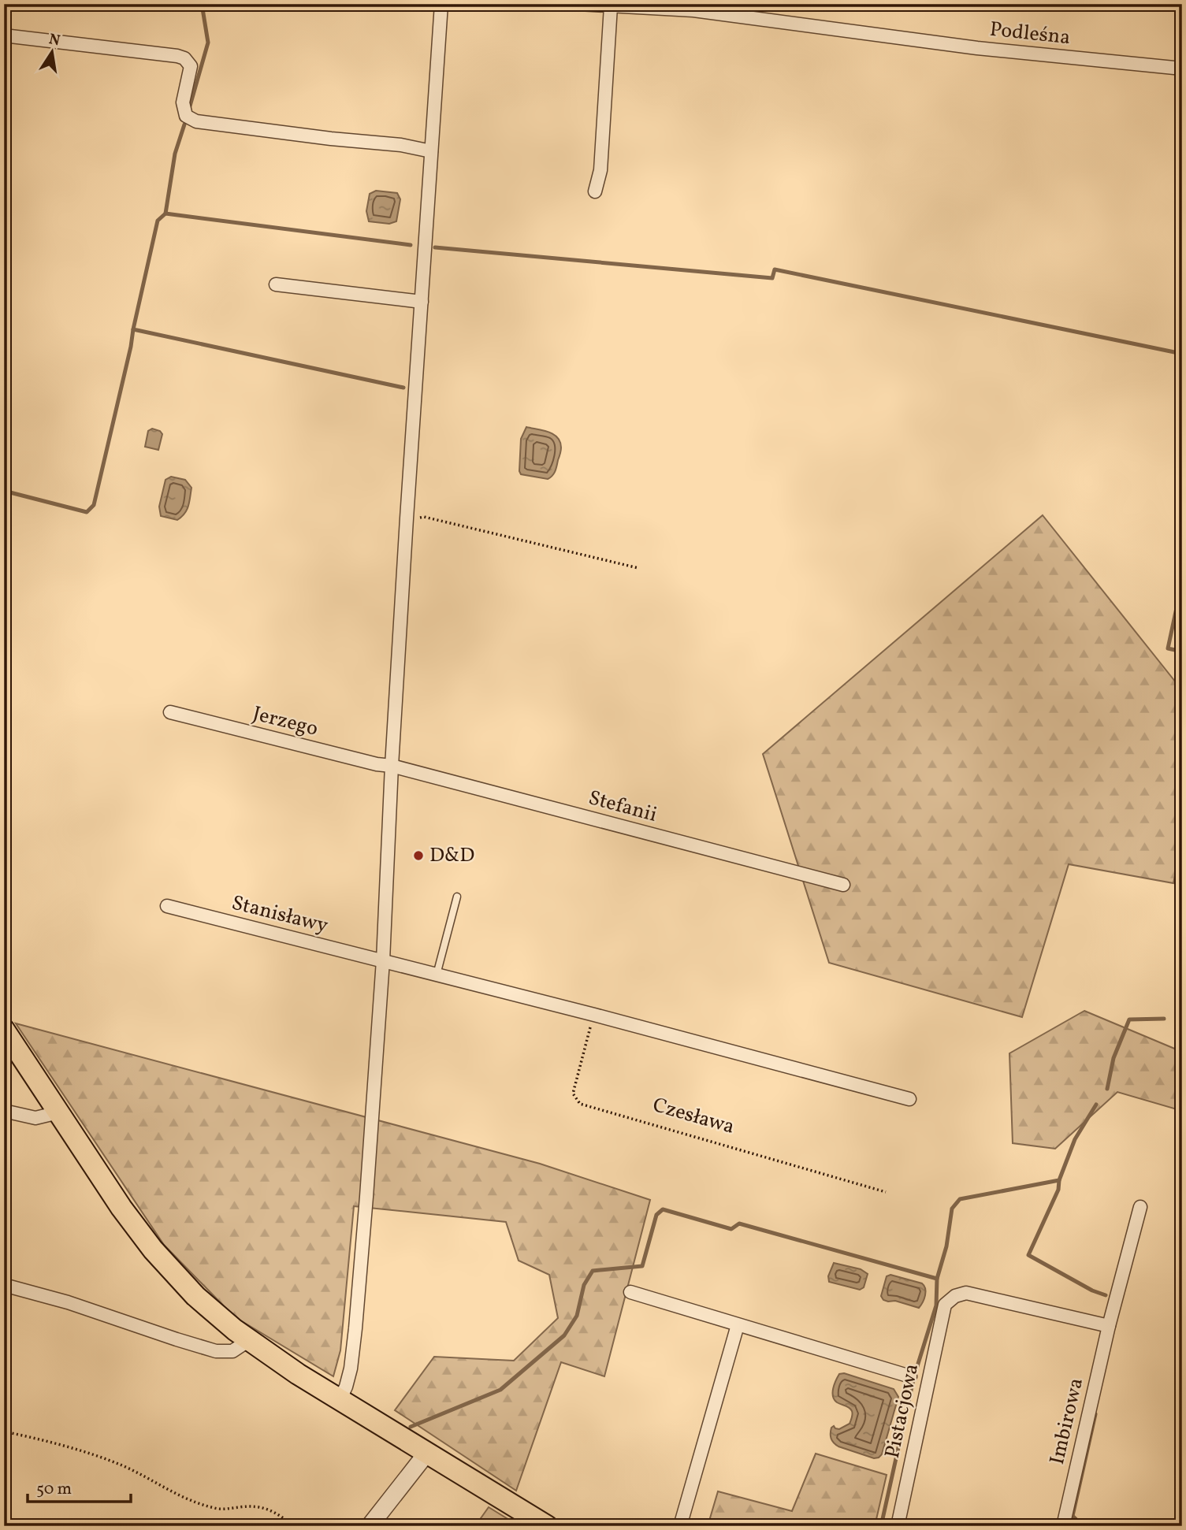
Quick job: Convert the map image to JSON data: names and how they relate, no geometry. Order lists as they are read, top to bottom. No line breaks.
{"streets":{"street":["Podleśna","Jerzego","Stefanii","Stanisławy","Pistacjowa","Imbirowa"],"path":["Czesława"]},"crossings":[["Jerzego","Stefanii"],["Pistacjowa","Imbirowa"]],"places":["D&D"],"scale_bar":"50 m","north":"top"}
